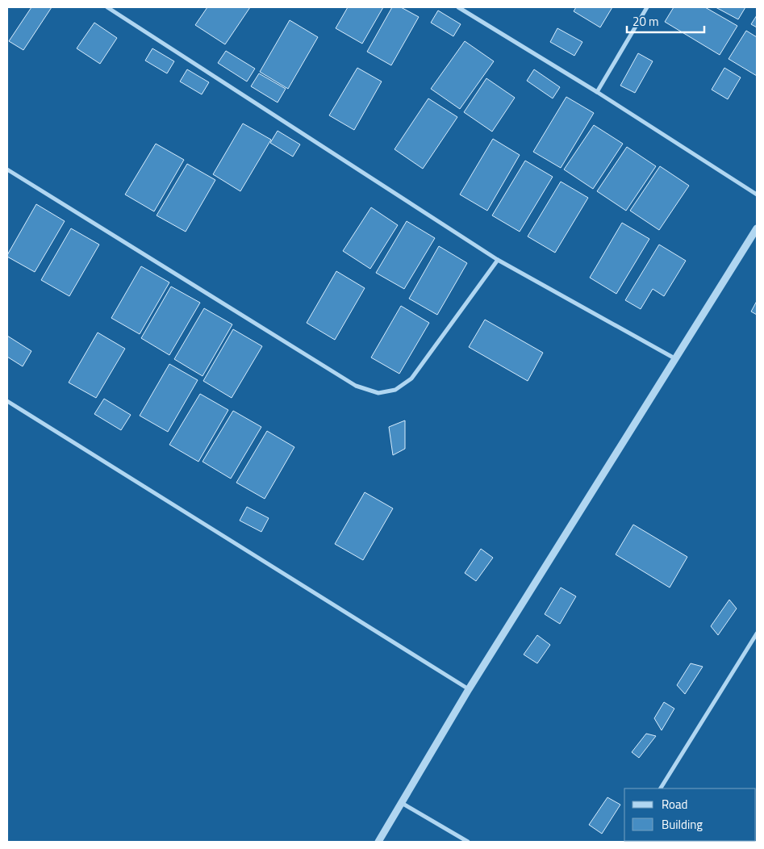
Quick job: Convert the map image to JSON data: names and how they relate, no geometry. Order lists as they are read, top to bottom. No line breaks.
{"legend":["Road","Building"],"scale_bar":"20 m"}
